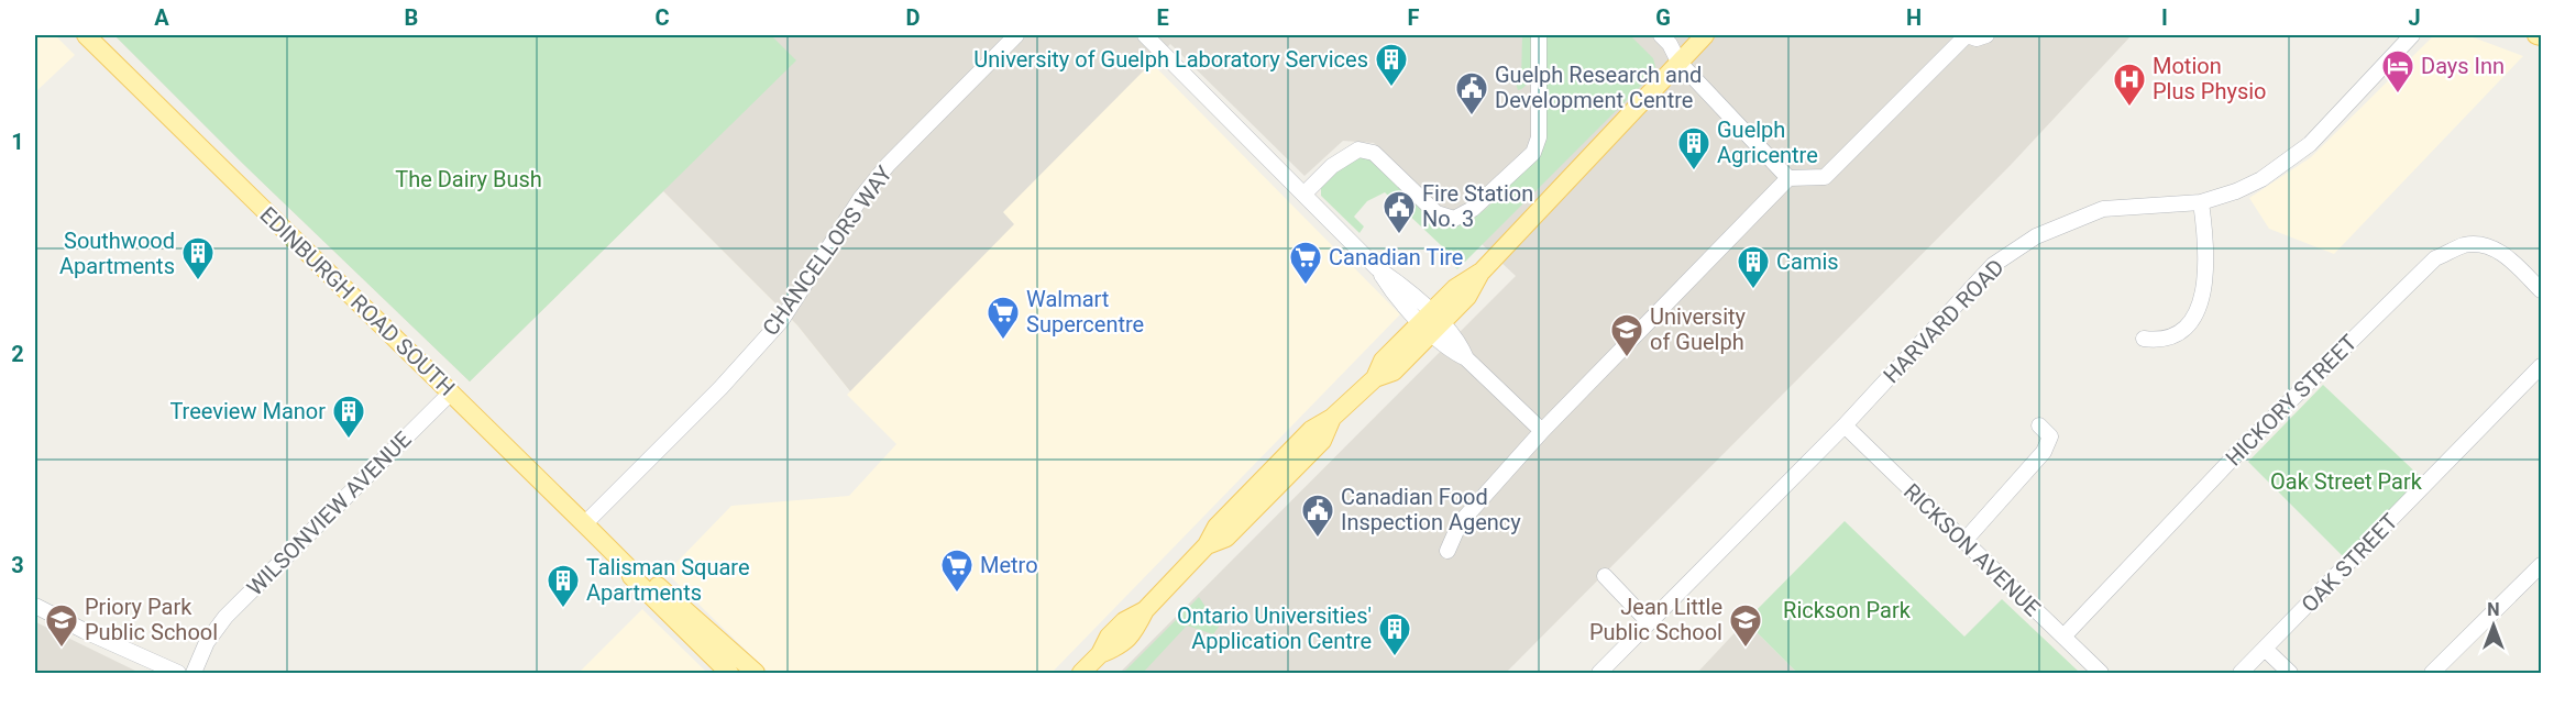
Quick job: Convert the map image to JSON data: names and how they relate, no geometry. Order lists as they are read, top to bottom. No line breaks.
{"streets":{"main road":["EDINBURGH ROAD SOUTH"],"street":["CHANCELLORS WAY","HARVARD ROAD","HICKORY STREET","WILSONVIEW AVENUE","RICKSON AVENUE","OAK STREET"]},"crossings":[["CHANCELLORS WAY","EDINBURGH ROAD SOUTH"],["EDINBURGH ROAD SOUTH","WILSONVIEW AVENUE"],["HARVARD ROAD","RICKSON AVENUE"],["HICKORY STREET","RICKSON AVENUE"]],"parks":["The Dairy Bush","Oak Street Park","Rickson Park"],"places":{"building":["University of Guelph Laboratory Services","Guelph Agricentre","Southwood Apartments","Camis","Treeview Manor","Talisman Square Apartments","Ontario Universities' Application Centre"],"hotel":["Days Inn"],"hospital":["Motion Plus Physio"],"public building":["Guelph Research and Development Centre","Fire Station No. 3","Canadian Food Inspection Agency"],"supermarket":["Canadian Tire","Walmart Supercentre","Metro"],"school or university":["University of Guelph","Priory Park Public School","Jean Little Public School"]},"north":"top","grid":{"columns":["A","B","C","D","E","F","G","H","I","J"],"rows":["1","2","3"]}}
